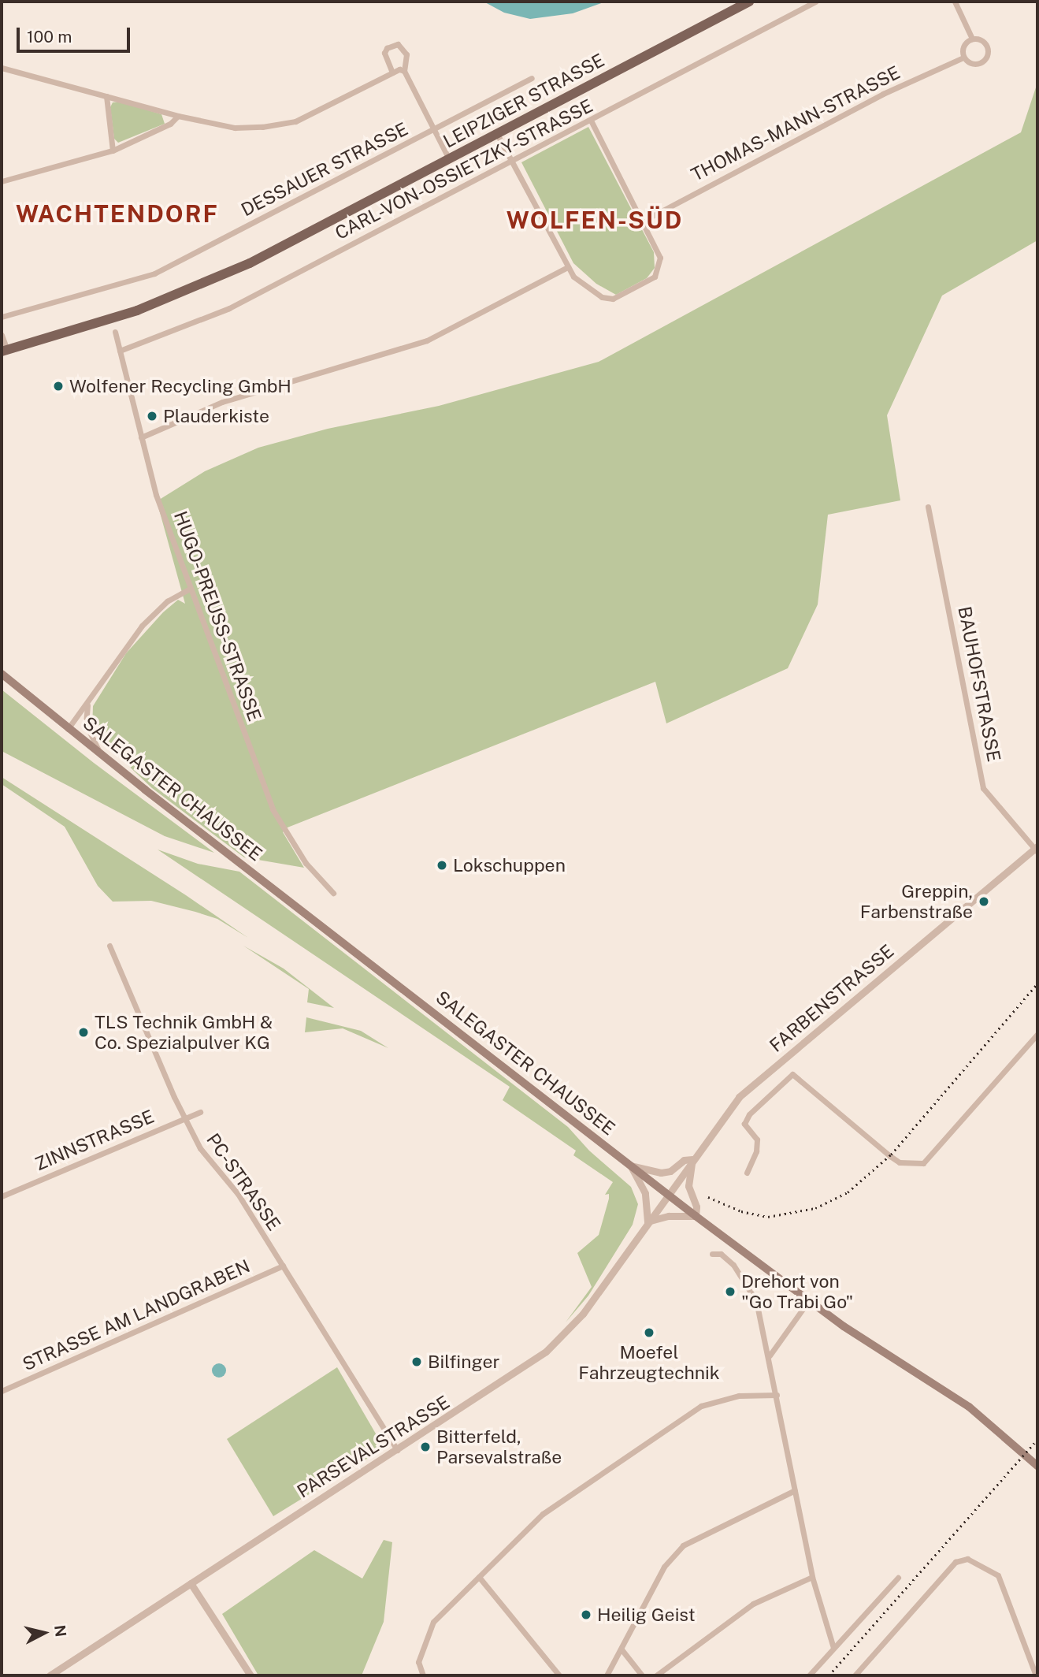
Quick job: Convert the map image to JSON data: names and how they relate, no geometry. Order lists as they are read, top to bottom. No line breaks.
{"streets":{"main road":["LEIPZIGER STRASSE","SALEGASTER CHAUSSEE"],"street":["THOMAS-MANN-STRASSE","DESSAUER STRASSE","CARL-VON-OSSIETZKY-STRASSE","HUGO-PREUSS-STRASSE","BAUHOFSTRASSE","FARBENSTRASSE","ZINNSTRASSE","PC-STRASSE","STRASSE AM LANDGRABEN","PARSEVALSTRASSE"]},"crossings":[["CARL-VON-OSSIETZKY-STRASSE","HUGO-PREUSS-STRASSE"],["BAUHOFSTRASSE","FARBENSTRASSE"],["SALEGASTER CHAUSSEE","FARBENSTRASSE"],["SALEGASTER CHAUSSEE","PARSEVALSTRASSE"],["FARBENSTRASSE","PARSEVALSTRASSE"],["ZINNSTRASSE","PC-STRASSE"],["PC-STRASSE","STRASSE AM LANDGRABEN"],["PC-STRASSE","PARSEVALSTRASSE"]],"districts":["WACHTENDORF","WOLFEN-SÜD"],"places":["Wolfener Recycling GmbH","Plauderkiste","Lokschuppen","Greppin, Farbenstraße","TLS Technik GmbH & Co. Spezialpulver KG","Drehort von \"Go Trabi Go\"","Moefel Fahrzeugtechnik","Bilfinger","Bitterfeld, Parsevalstraße","Heilig Geist"],"scale_bar":"100 m","north":"right"}
